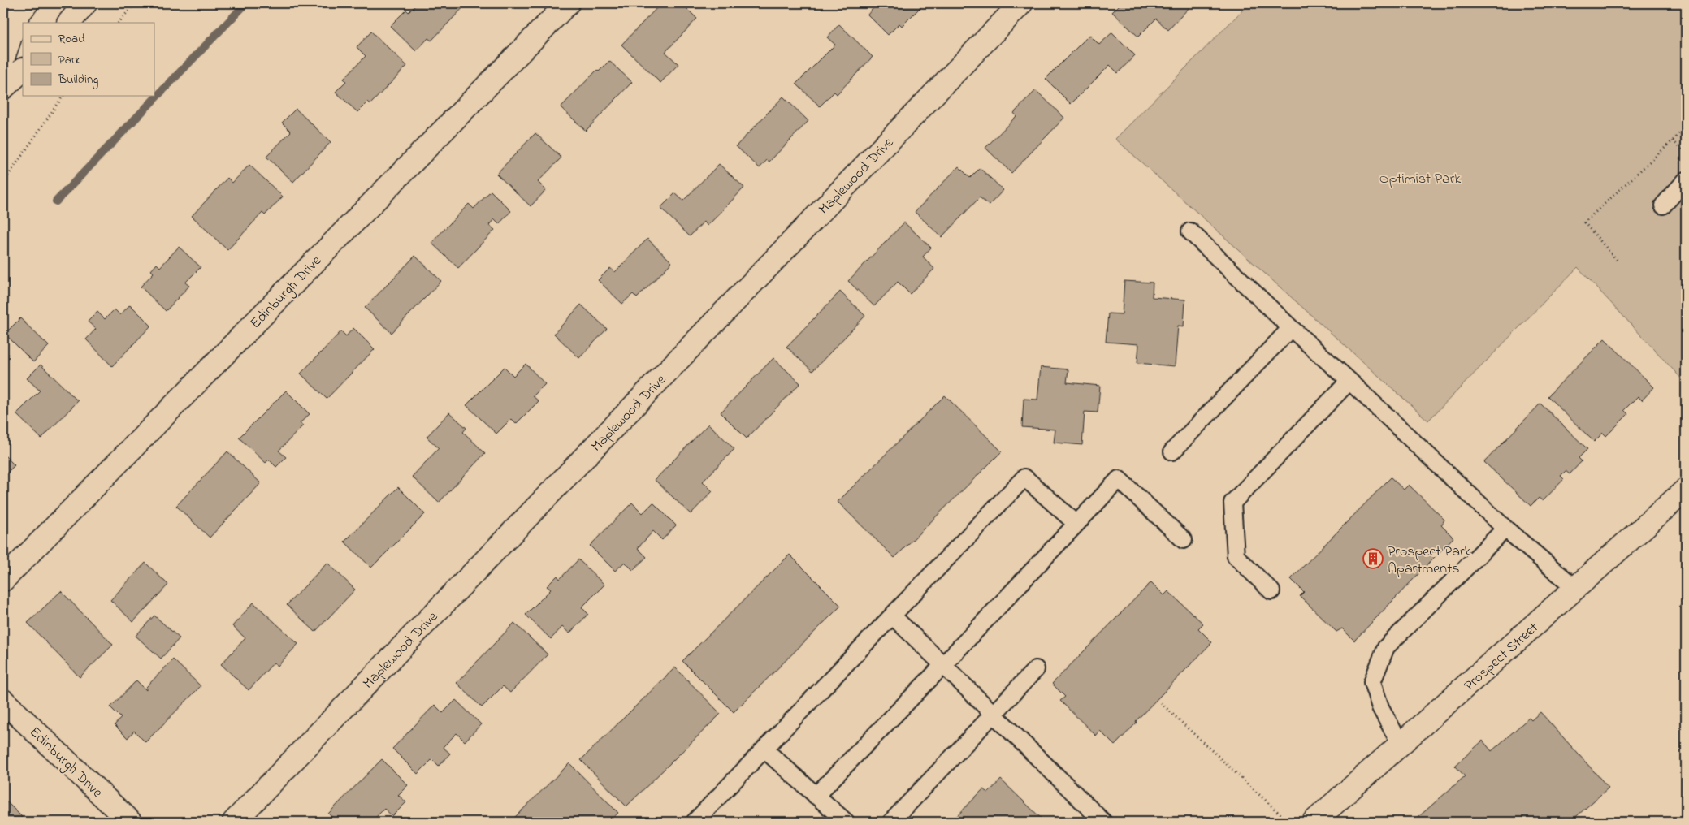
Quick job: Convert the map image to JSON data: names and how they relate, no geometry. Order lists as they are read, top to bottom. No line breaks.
{"streets":{"street":["Maplewood Drive","Edinburgh Drive","Prospect Street"]},"parks":["Optimist Park"],"places":{"building":["Prospect Park Apartments"]},"legend":["Road","Park","Building"]}
